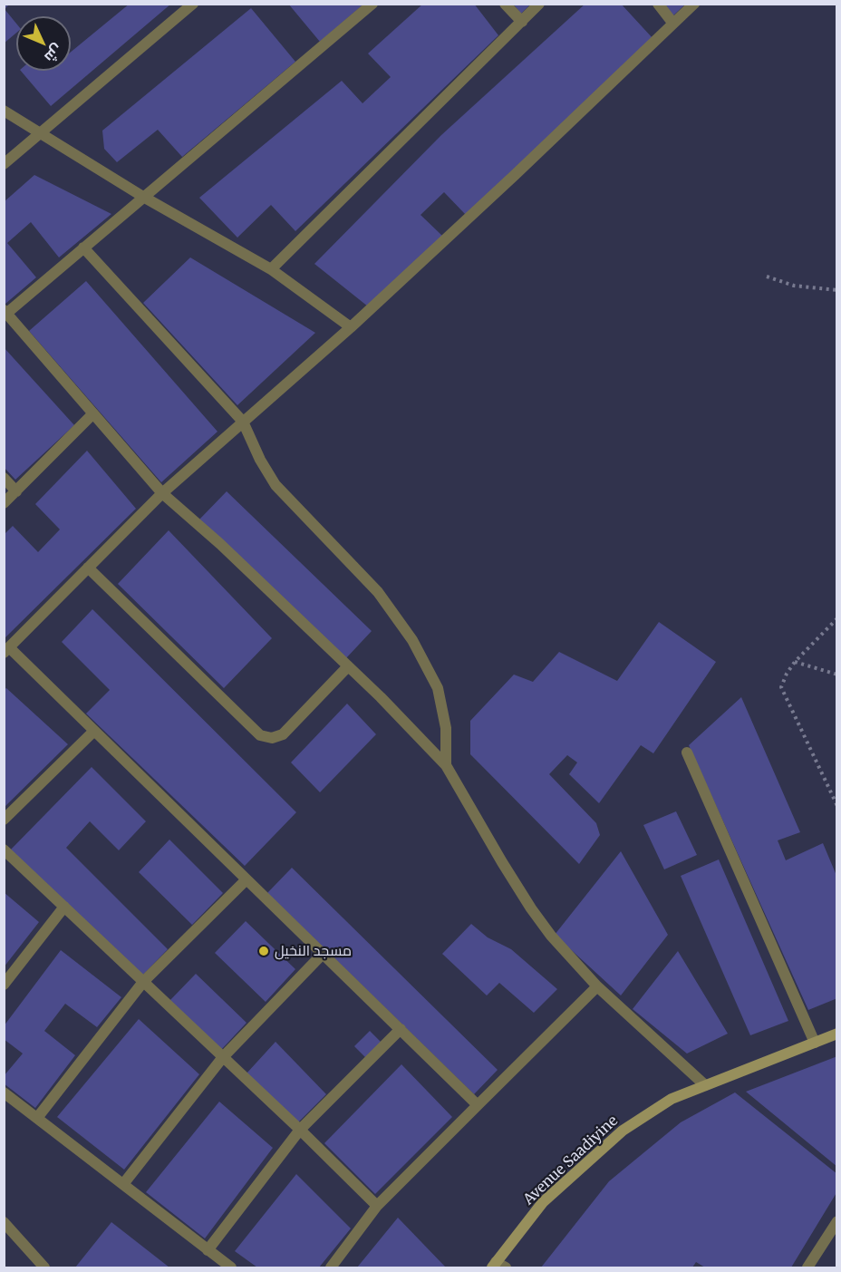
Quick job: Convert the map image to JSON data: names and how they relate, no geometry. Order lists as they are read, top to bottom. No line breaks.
{"streets":{"main road":["Avenue Saadiyine"]},"places":["مسجد النخيل"],"north":"bottom right"}
